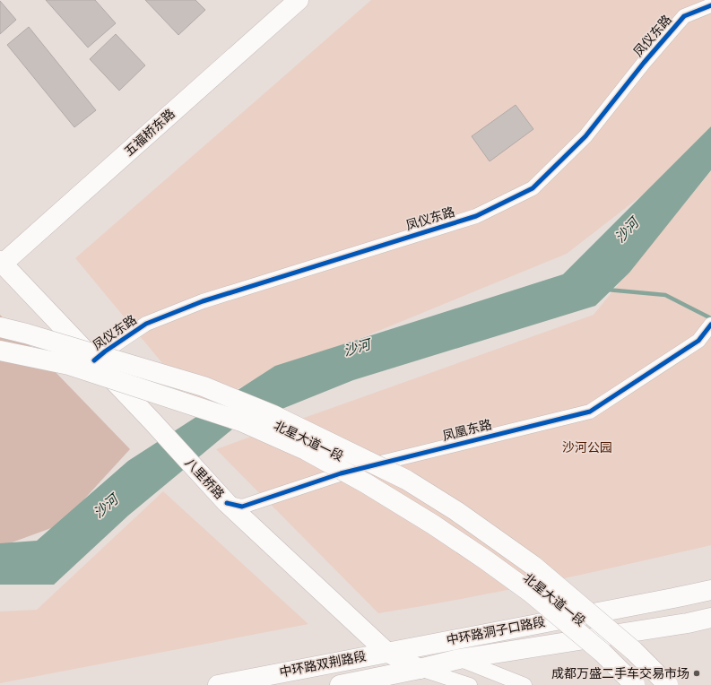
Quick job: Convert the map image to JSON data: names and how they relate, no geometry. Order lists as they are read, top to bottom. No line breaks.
{"streets":{"main road":["五福桥东路","北星大道一段","八里桥路","中环路洞子口路段","中环路双荆路段"],"street":["凤仪东路","凤凰东路"]},"crossings":[["凤仪东路","八里桥路"],["五福桥东路","八里桥路"],["凤凰东路","八里桥路"],["八里桥路","中环路洞子口路段"],["八里桥路","中环路双荆路段"],["中环路洞子口路段","中环路双荆路段"]],"water":["沙河"],"parks":["沙河公园"],"places":["成都万盛二手车交易市场"]}
